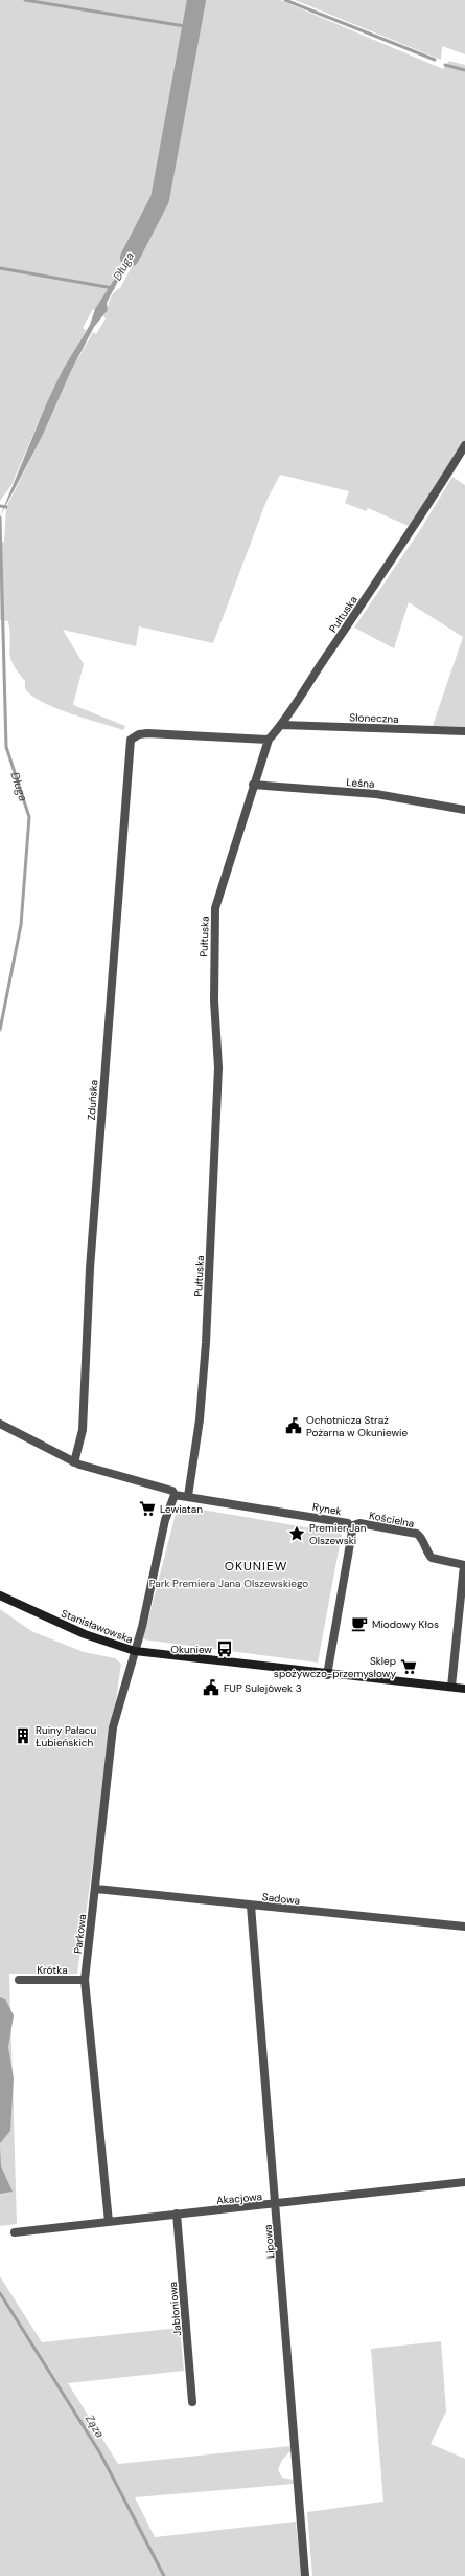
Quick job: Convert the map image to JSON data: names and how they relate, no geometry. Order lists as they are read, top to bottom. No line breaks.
{"streets":{"main road":["Stanisławowska"],"street":["Pułtuska","Słoneczna","Leśna","Zduńska","Rynek","Kościelna","Sadowa","Parkowa","Krótka","Akacjowa","Lipowa","Jabłoniowa"]},"crossings":[["Pułtuska","Słoneczna"],["Pułtuska","Leśna"],["Pułtuska","Zduńska"],["Pułtuska","Rynek"],["Zduńska","Rynek"],["Rynek","Kościelna"],["Rynek","Stanisławowska"],["Stanisławowska","Parkowa"],["Sadowa","Parkowa"],["Sadowa","Lipowa"],["Parkowa","Krótka"],["Parkowa","Akacjowa"],["Akacjowa","Lipowa"],["Akacjowa","Jabłoniowa"]],"districts":["OKUNIEW"],"water":["Długa","Ząza"],"parks":["Park Premiera Jana Olszewskiego"],"places":{"public building":["Ochotnicza Straż Pożarna w Okuniewie","FUP Sulejówek 3"],"supermarket":["Lewiatan","Sklep spożywczo-przemysłowy"],"place":["Premier Jan Olszewski"],"cafe":["Miodowy Kłos"],"bus stop":["Okuniew"],"building":["Ruiny Pałacu Łubieńskich"]}}
